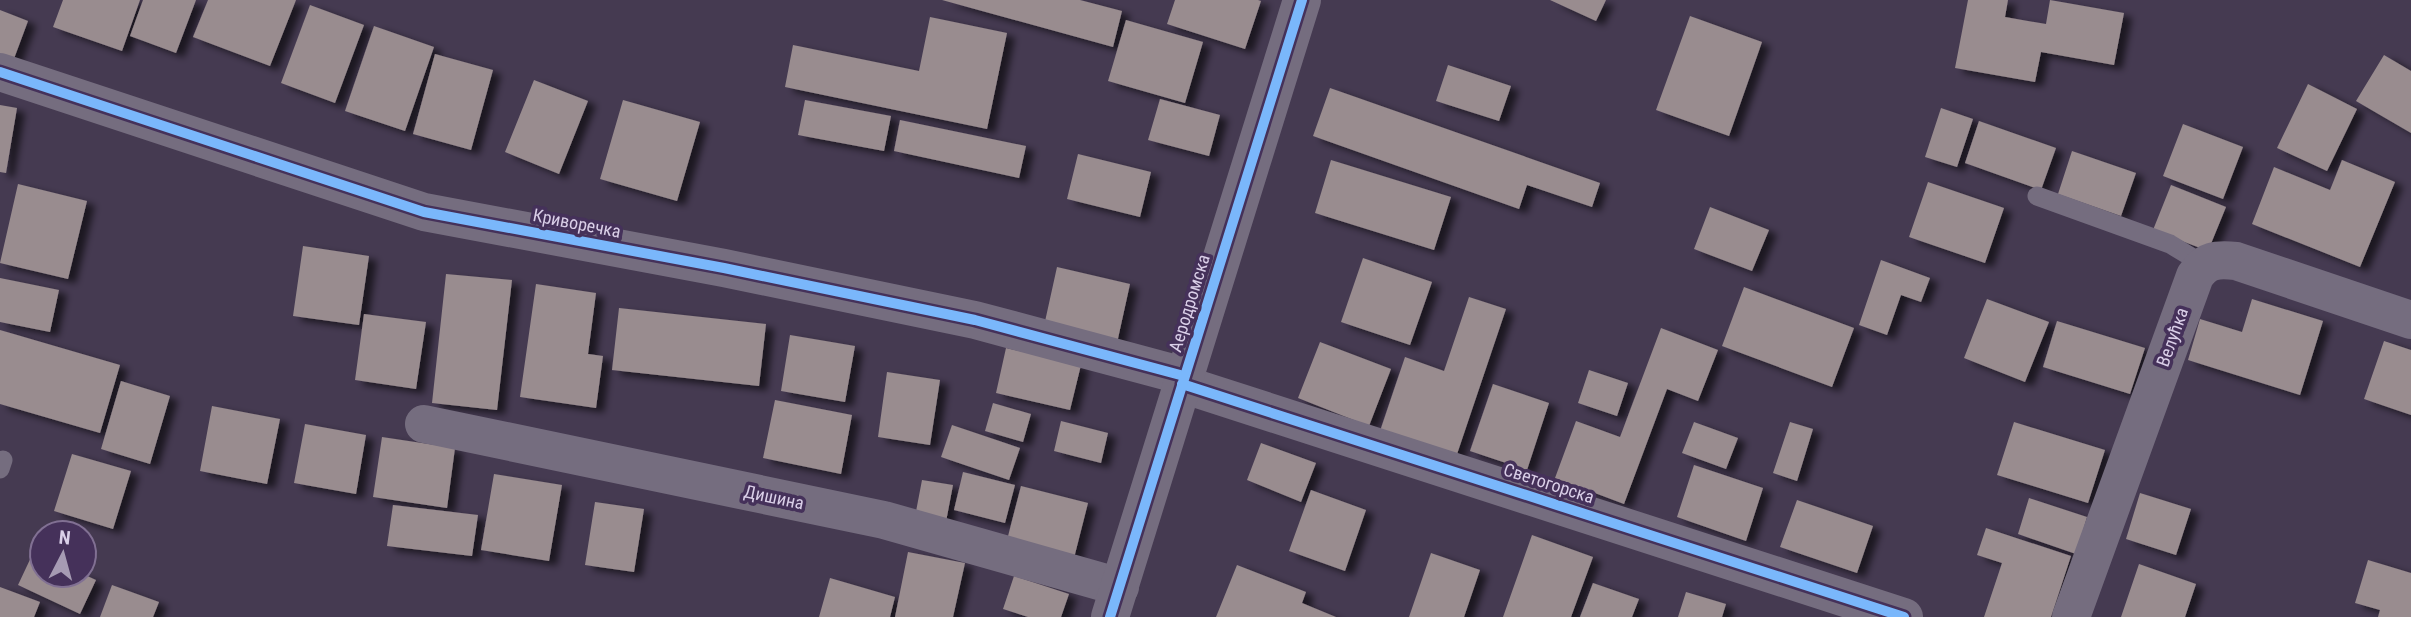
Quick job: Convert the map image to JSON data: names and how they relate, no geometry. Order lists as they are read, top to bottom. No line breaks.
{"streets":{"street":["Криворечка","Аеродромска","Велућка","Светогорска","Дишина"]},"crossings":[["Криворечка","Аеродромска"],["Криворечка","Светогорска"],["Аеродромска","Светогорска"],["Аеродромска","Дишина"]],"north":"top"}
